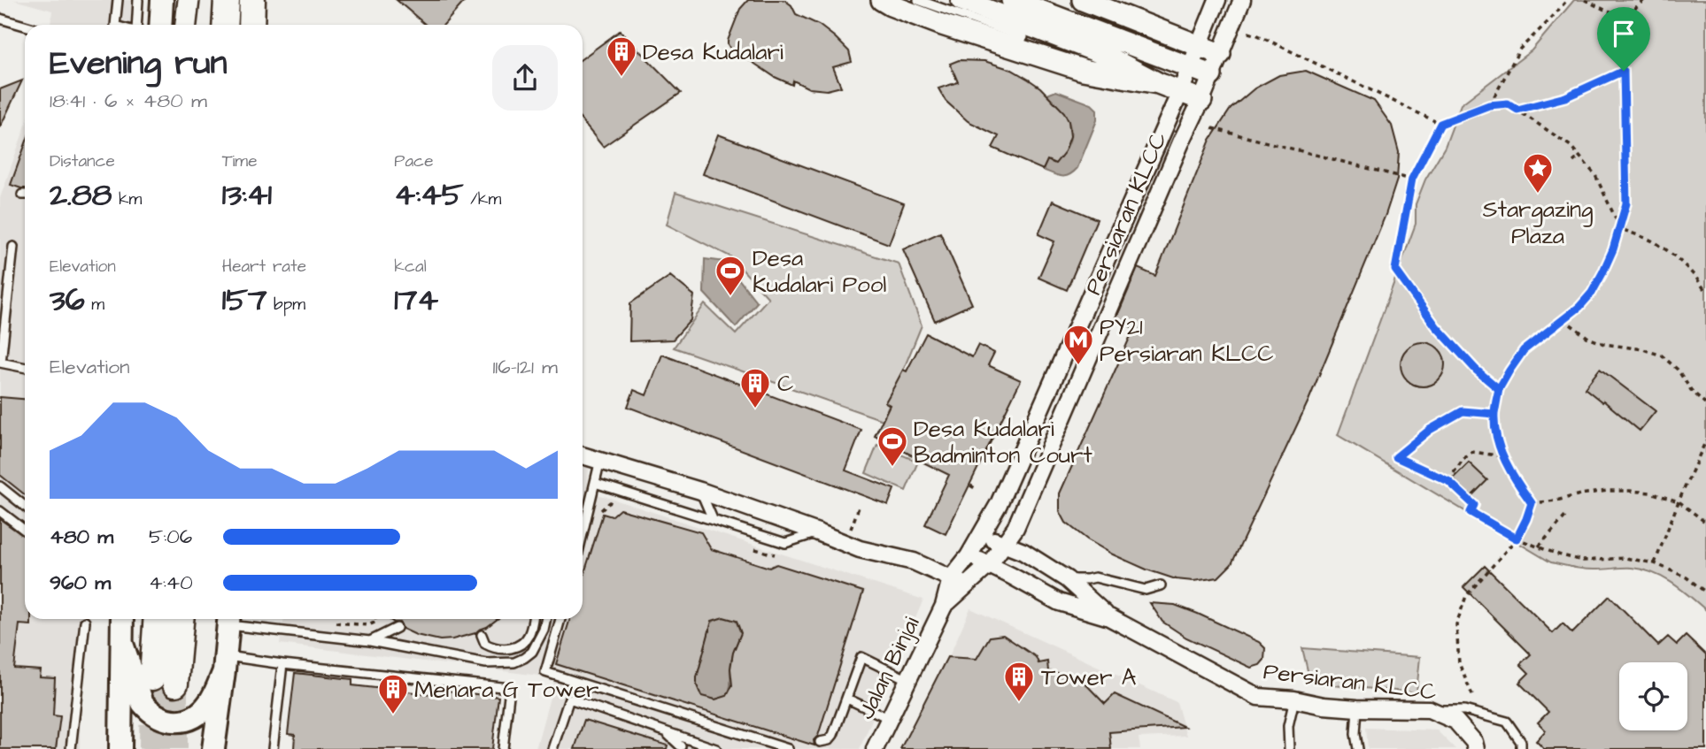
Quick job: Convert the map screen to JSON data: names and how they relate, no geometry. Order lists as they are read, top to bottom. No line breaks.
{"streets":{"street":["Persiaran KLCC","Jalan Binjai"]},"crossings":[["Persiaran KLCC","Jalan Binjai"]],"places":{"building":["Desa Kudalari","C","Tower A","Menara G Tower"],"place":["Stargazing Plaza"],"sports":["Desa Kudalari Pool","Desa Kudalari Badminton Court"],"metro station":["PY21 Persiaran KLCC"]},"page":{"heading":["Evening run","18:41 · 6 × 480 m"],"stats":[["Distance","2.88 km"],["Time","13:41"],["Pace","4:45 /km"],["Elevation","36 m"],["Heart rate","157 bpm"],["kcal","174"]],"chart":["Elevation","116–121 m"],"list":[{"name":"480 m","note":"5:06"},{"name":"960 m","note":"4:40"}]}}
